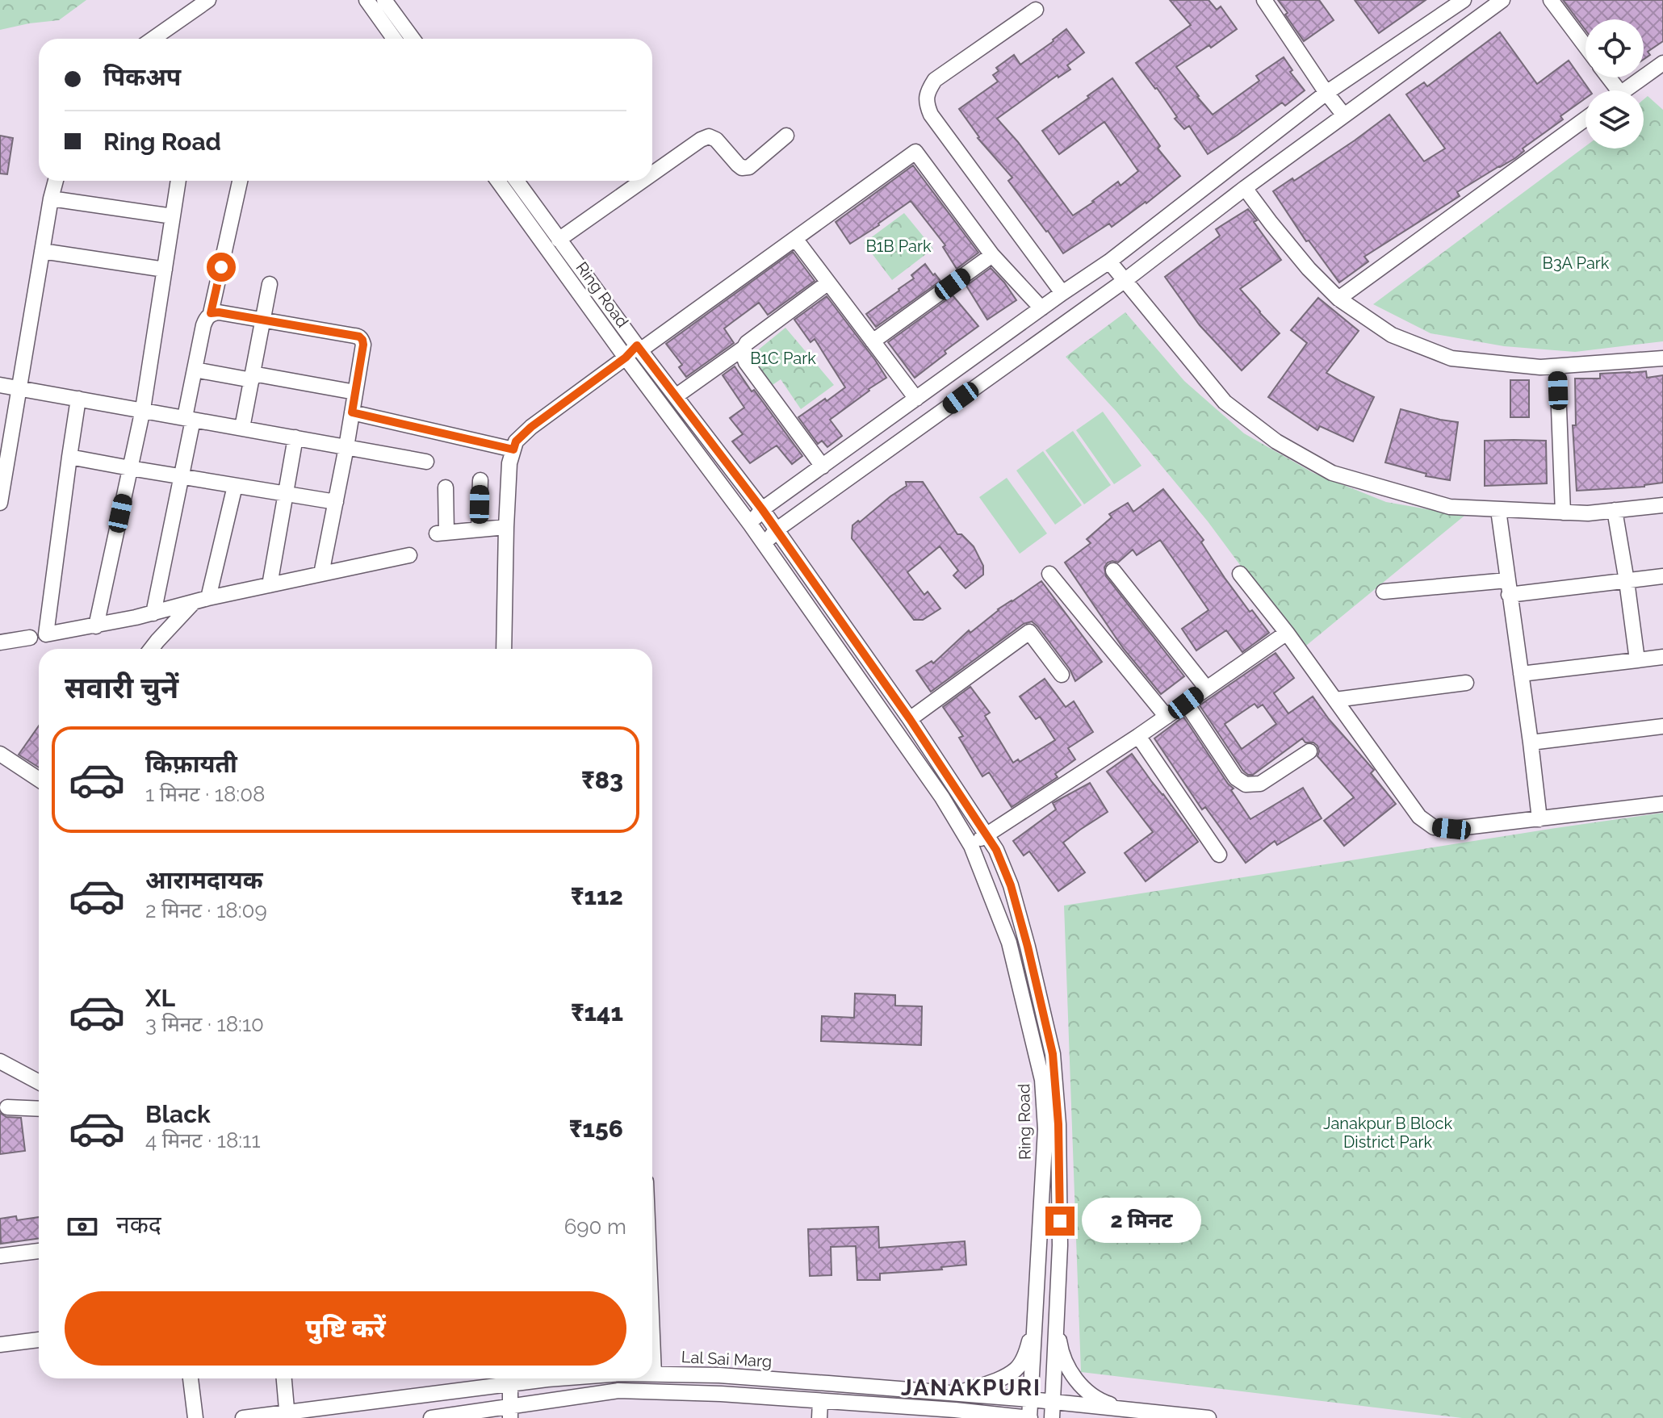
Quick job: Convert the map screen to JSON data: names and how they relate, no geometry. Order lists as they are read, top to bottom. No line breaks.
{"streets":{"street":["Ring Road","Lal Sai Marg"]},"crossings":[["Ring Road","Lal Sai Marg"]],"districts":["JANAKPURI"],"parks":["B1B Park","B3A Park","B1C Park","Janakpur B Block District Park"],"page":{"banner":["पिकअप","Ring Road"],"heading":"सवारी चुनें","list":[{"name":"किफ़ायती","note":"1 मिनट · 18:08","value":"₹83"},{"name":"आरामदायक","note":"2 मिनट · 18:09","value":"₹112"},{"name":"XL","note":"3 मिनट · 18:10","value":"₹141"},{"name":"Black","note":"4 मिनट · 18:11","value":"₹156"}],"pay":["नकद","690 m"],"bubble":"2 मिनट","buttons":"पुष्टि करें"}}
